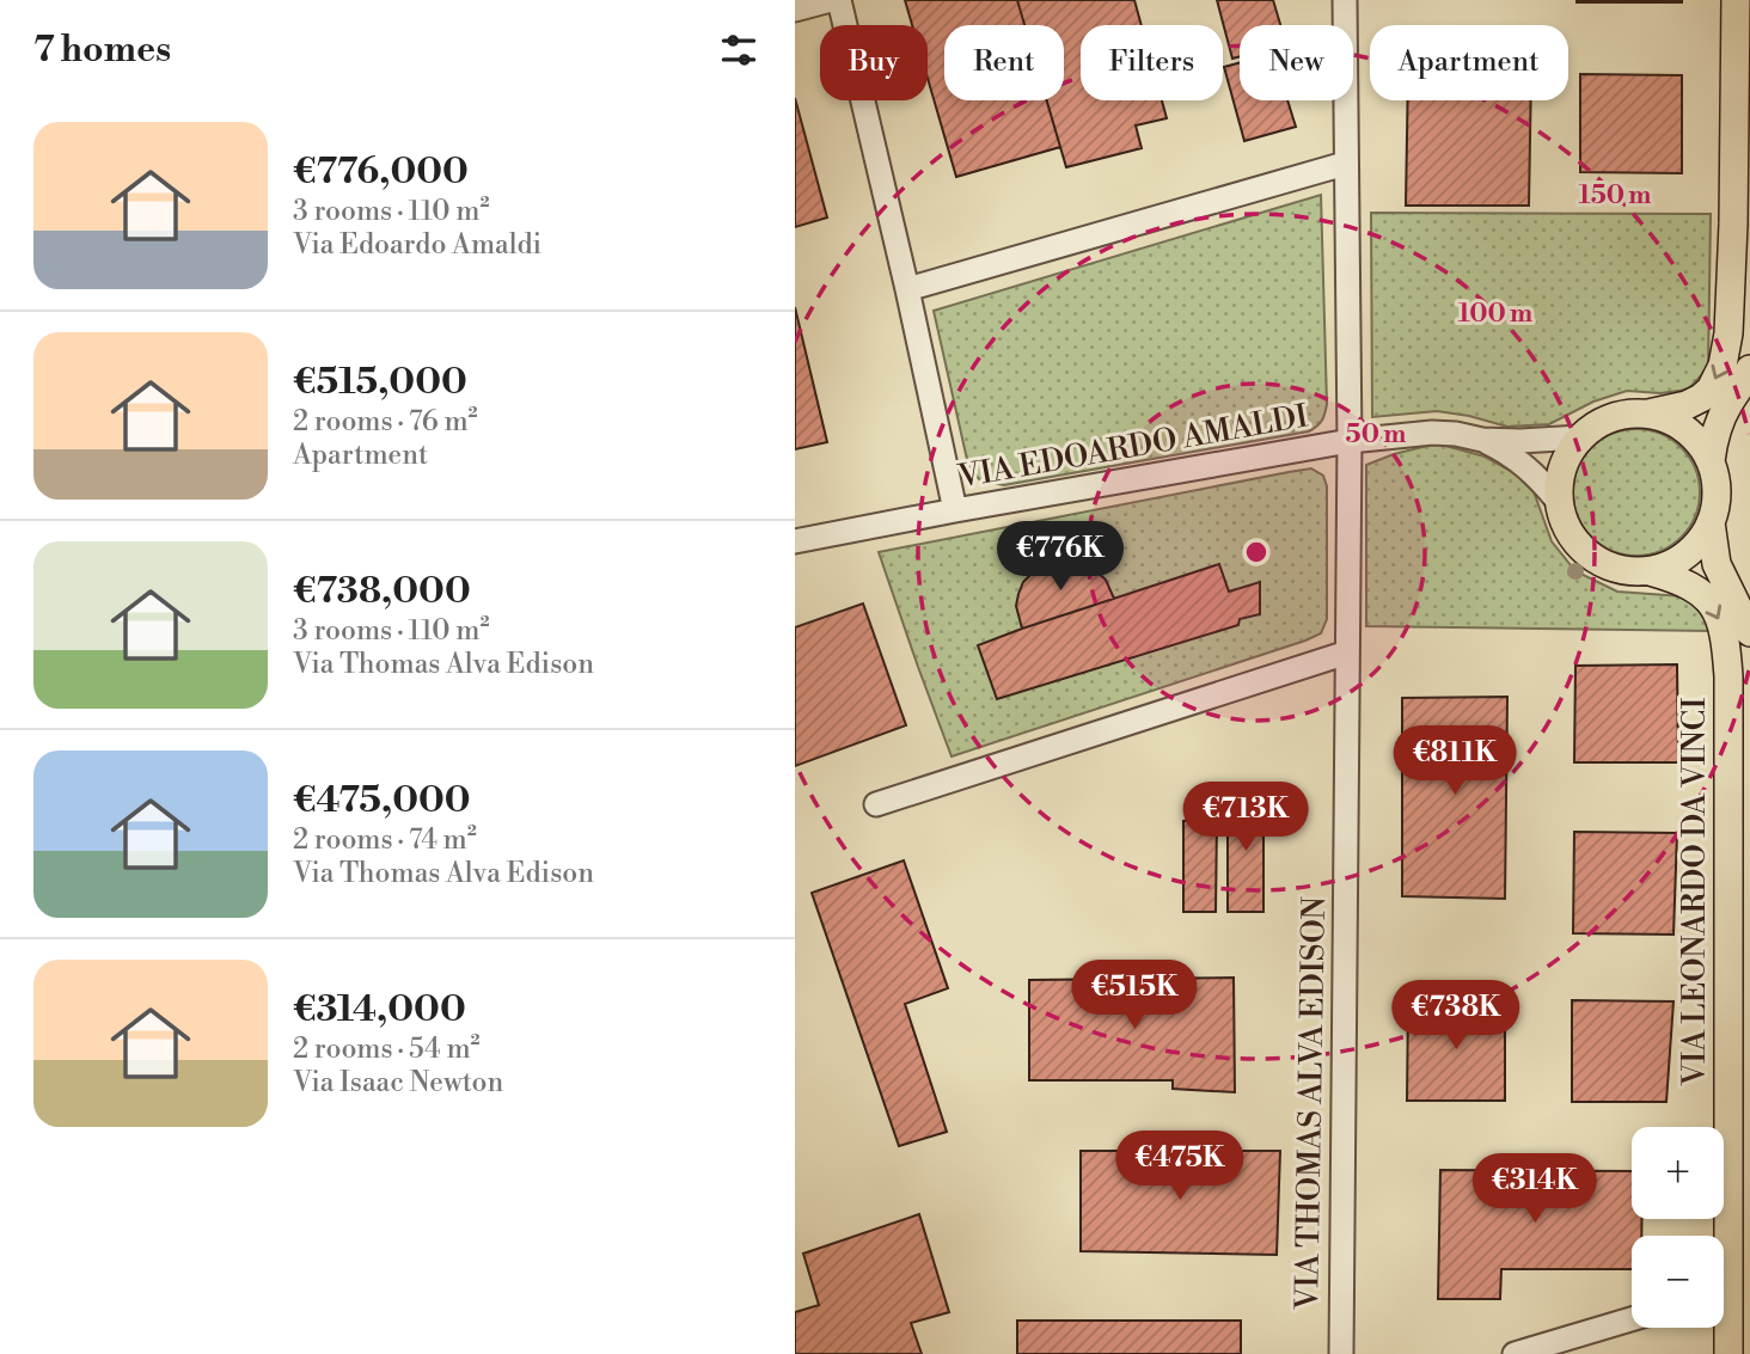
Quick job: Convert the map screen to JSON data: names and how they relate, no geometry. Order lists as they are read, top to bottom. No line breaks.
{"streets":{"main road":["VIA LEONARDO DA VINCI"],"street":["VIA EDOARDO AMALDI","VIA THOMAS ALVA EDISON"]},"crossings":[["VIA EDOARDO AMALDI","VIA THOMAS ALVA EDISON"]],"one_way":["VIA LEONARDO DA VINCI"],"page":{"heading":"7 homes","chip":["Buy","Rent","Filters","New","Apartment"],"list":[{"name":"€776,000","note":"3 rooms · 110 m² · Via Edoardo Amaldi"},{"name":"€515,000","note":"2 rooms · 76 m² · Apartment"},{"name":"€738,000","note":"3 rooms · 110 m² · Via Thomas Alva Edison"},{"name":"€475,000","note":"2 rooms · 74 m² · Via Thomas Alva Edison"},{"name":"€314,000","note":"2 rooms · 54 m² · Via Isaac Newton"}],"price":["€776K","€811K","€713K","€515K","€738K","€475K","€314K"],"map_buttons":["+","−"]},"rings":["150 m","100 m","50 m"]}
